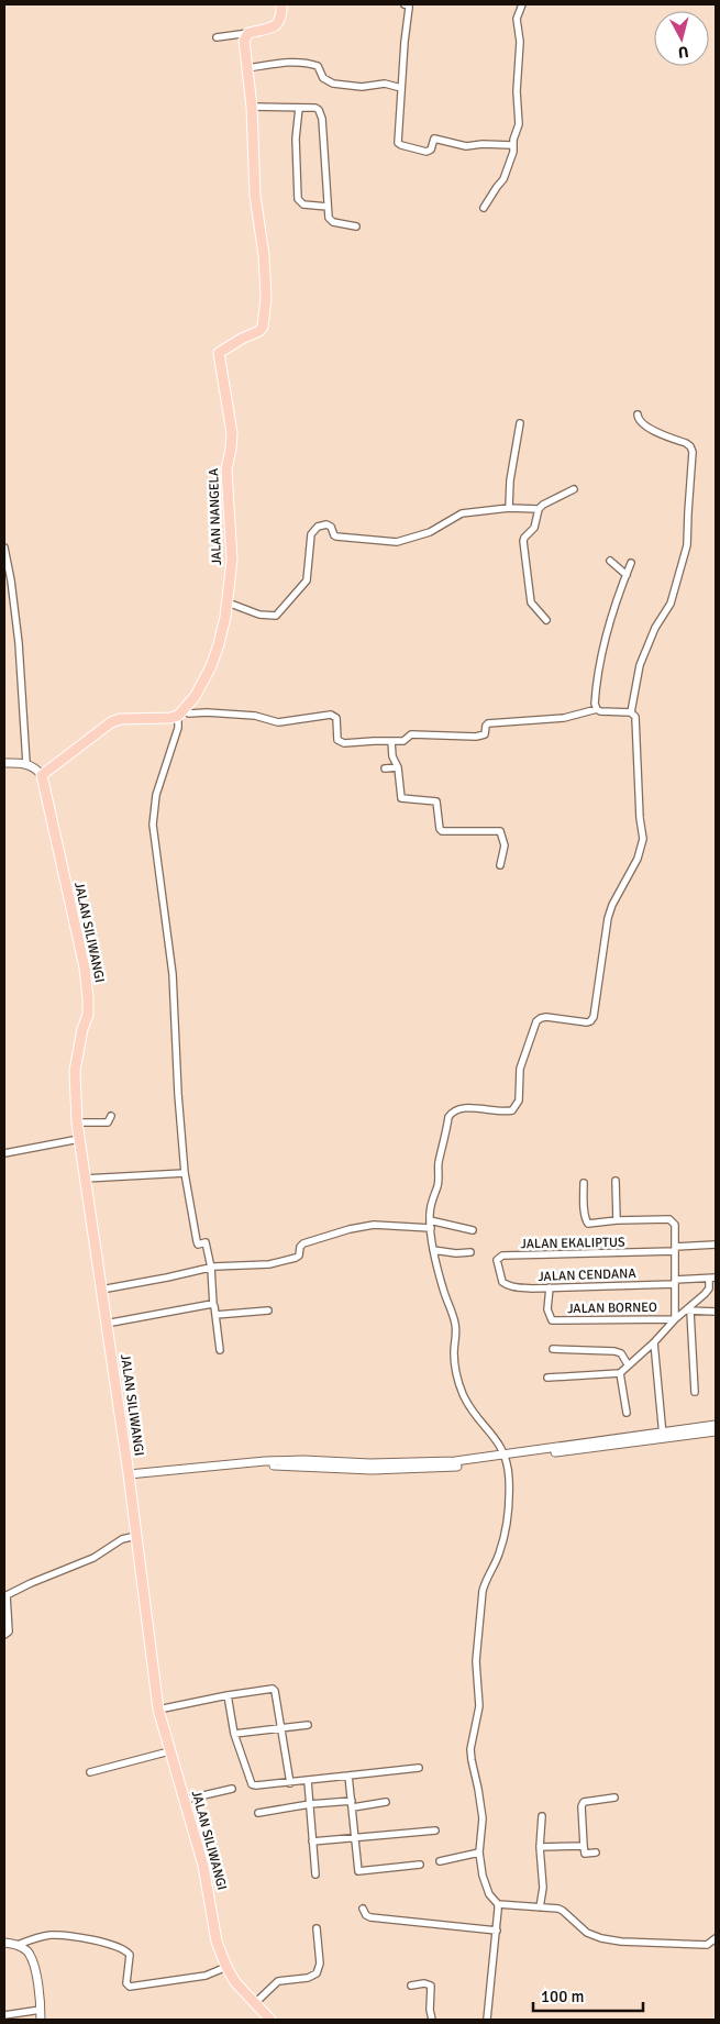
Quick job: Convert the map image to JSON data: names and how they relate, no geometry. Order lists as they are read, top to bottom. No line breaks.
{"streets":{"main road":["JALAN NANGELA","JALAN SILIWANGI"],"street":["JALAN EKALIPTUS","JALAN CENDANA","JALAN BORNEO"]},"crossings":[["JALAN EKALIPTUS","JALAN CENDANA"],["JALAN CENDANA","JALAN BORNEO"]],"scale_bar":"100 m","north":"bottom"}
